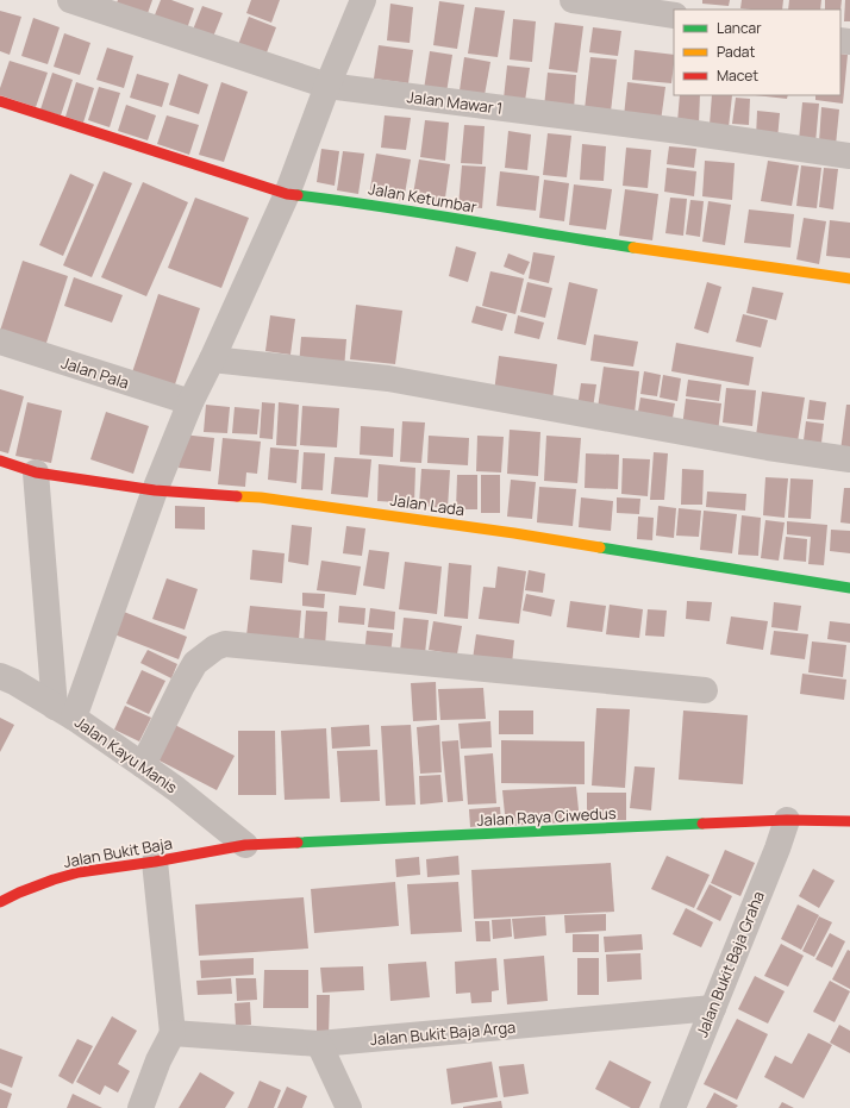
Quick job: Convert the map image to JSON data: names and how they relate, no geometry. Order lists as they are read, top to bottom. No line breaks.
{"streets":{"street":["Jalan Mawar 1","Jalan Ketumbar","Jalan Pala","Jalan Lada","Jalan Kayu Manis","Jalan Raya Ciwedus","Jalan Bukit Baja","Jalan Bukit Baja Graha","Jalan Bukit Baja Arga"]},"crossings":[["Jalan Kayu Manis","Jalan Raya Ciwedus"],["Jalan Kayu Manis","Jalan Bukit Baja"],["Jalan Raya Ciwedus","Jalan Bukit Baja"],["Jalan Raya Ciwedus","Jalan Bukit Baja Graha"],["Jalan Bukit Baja Graha","Jalan Bukit Baja Arga"]],"legend":["Lancar","Padat","Macet"]}
